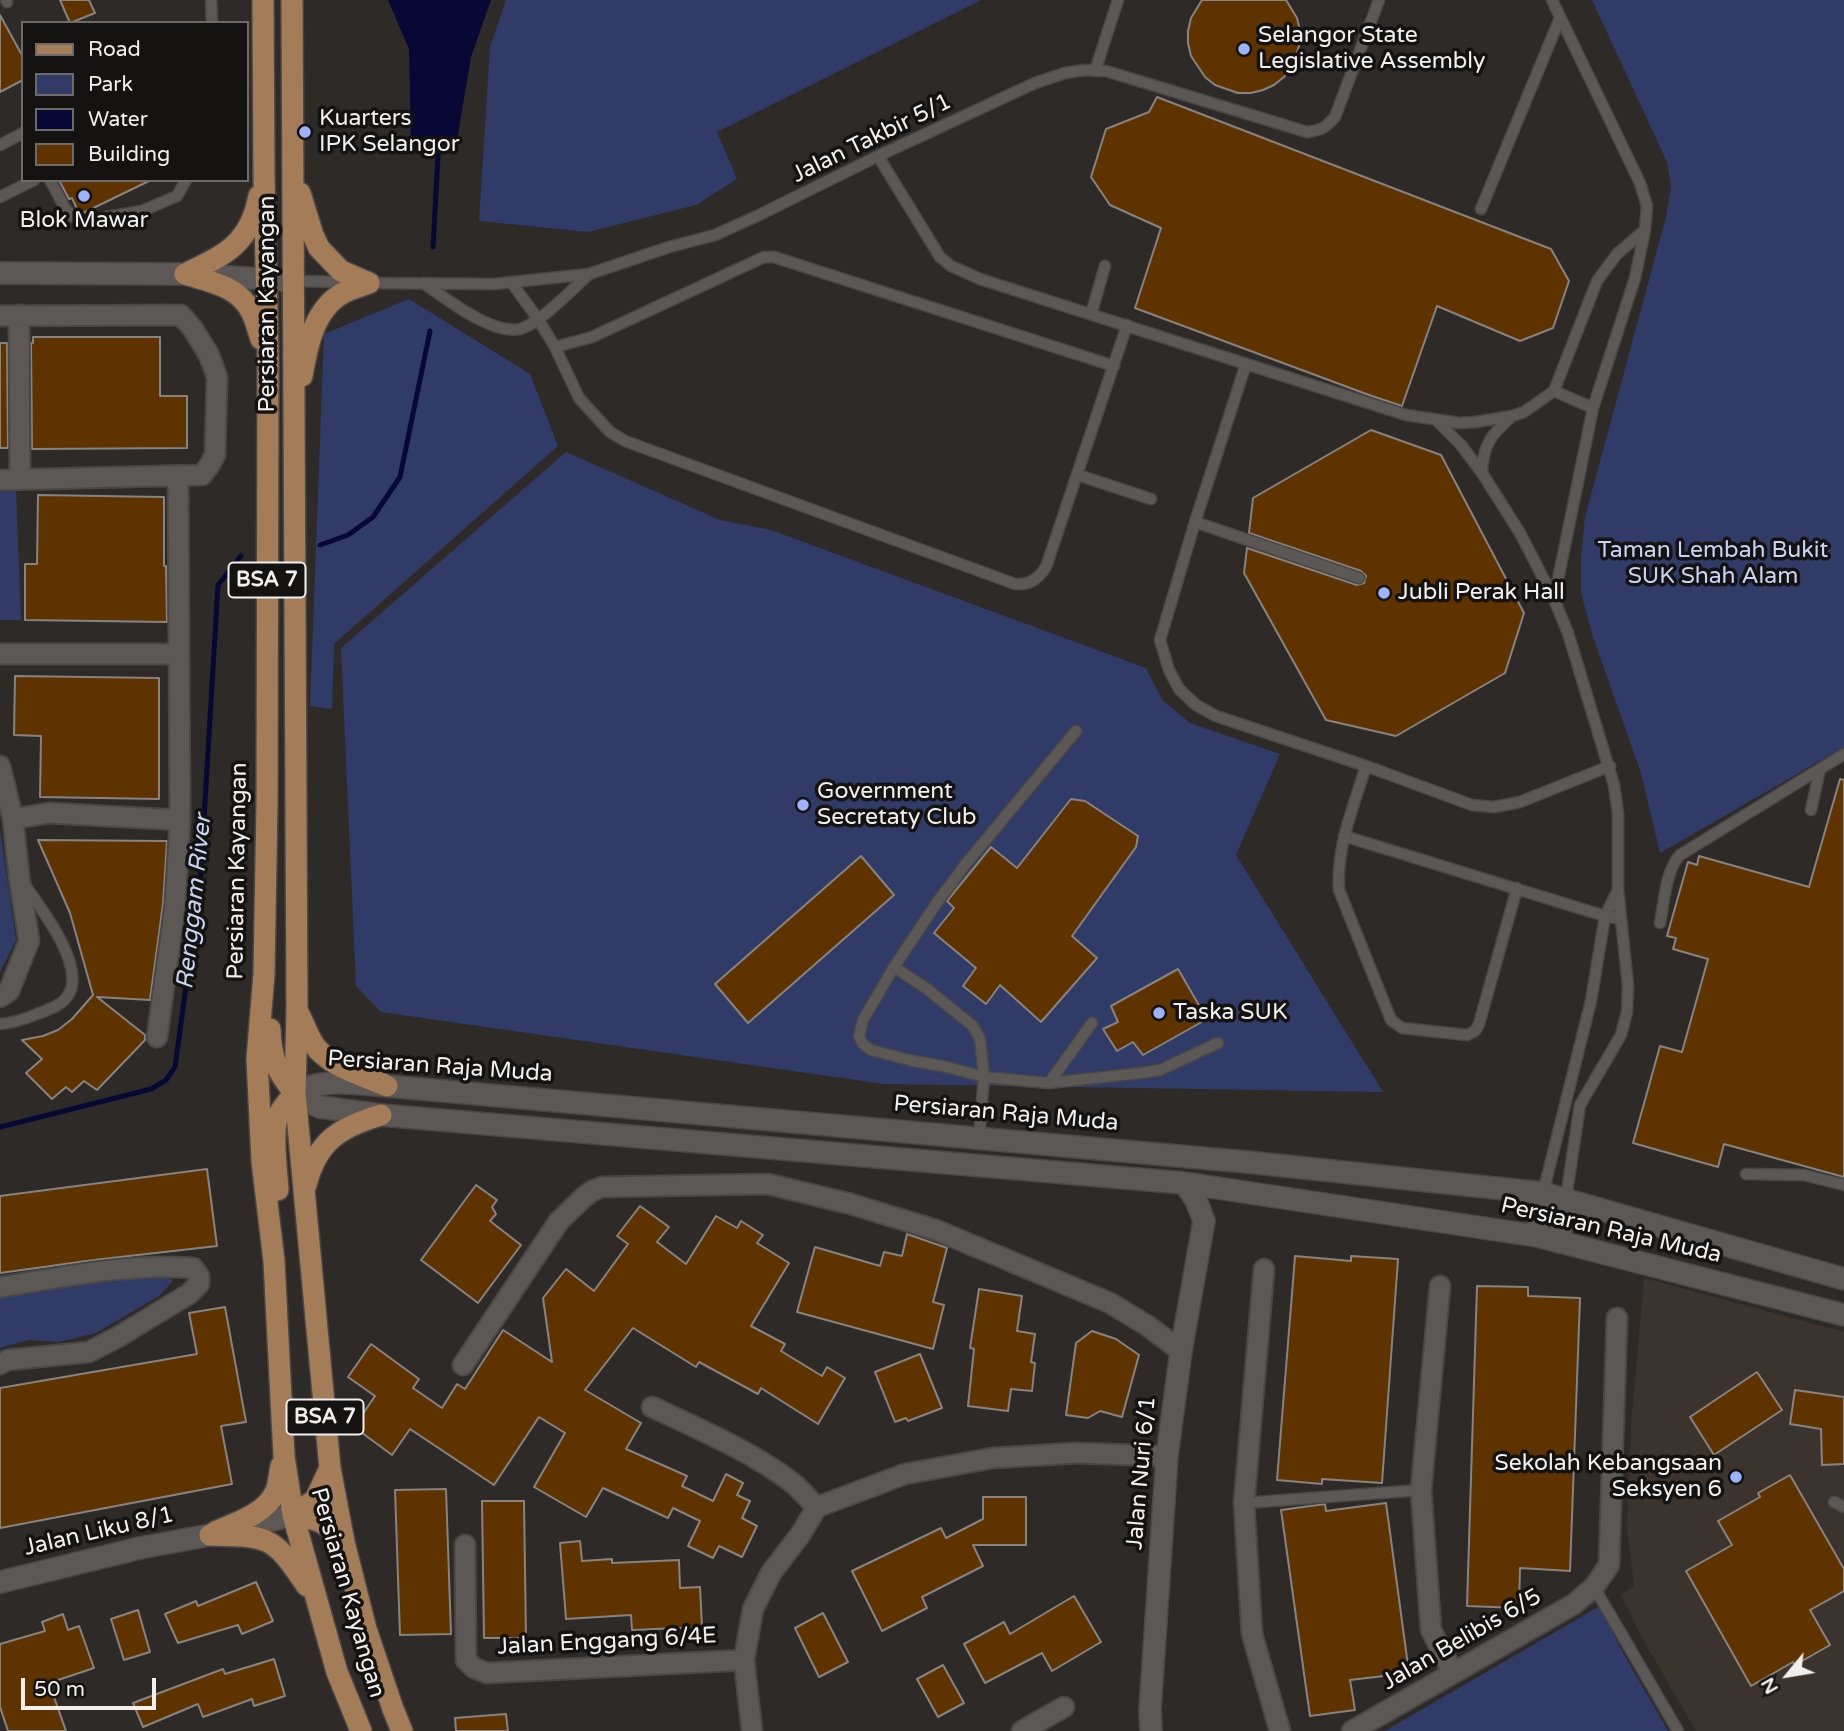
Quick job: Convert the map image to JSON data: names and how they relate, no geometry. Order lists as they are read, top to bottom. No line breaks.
{"streets":{"main road":["Persiaran Kayangan","BSA 7","Persiaran Raja Muda","Jalan Nuri 6/1","Jalan Liku 8/1"],"street":["Jalan Belibis 6/5","Jalan Enggang 6/4E"],"lane":["Jalan Takbir 5/1"]},"crossings":[["Jalan Takbir 5/1","Persiaran Kayangan"],["Persiaran Kayangan","BSA 7"],["Persiaran Kayangan","Persiaran Raja Muda"],["Persiaran Kayangan","Jalan Liku 8/1"],["BSA 7","Persiaran Raja Muda"]],"water":["Renggam River"],"parks":["Taman Lembah Bukit SUK Shah Alam"],"places":["Selangor State Legislative Assembly","Kuarters IPK Selangor","Blok Mawar","Jubli Perak Hall","Government Secretaty Club","Taska SUK","Sekolah Kebangsaan Seksyen 6"],"legend":["Road","Park","Water","Building"],"scale_bar":"50 m","north":"bottom left"}
